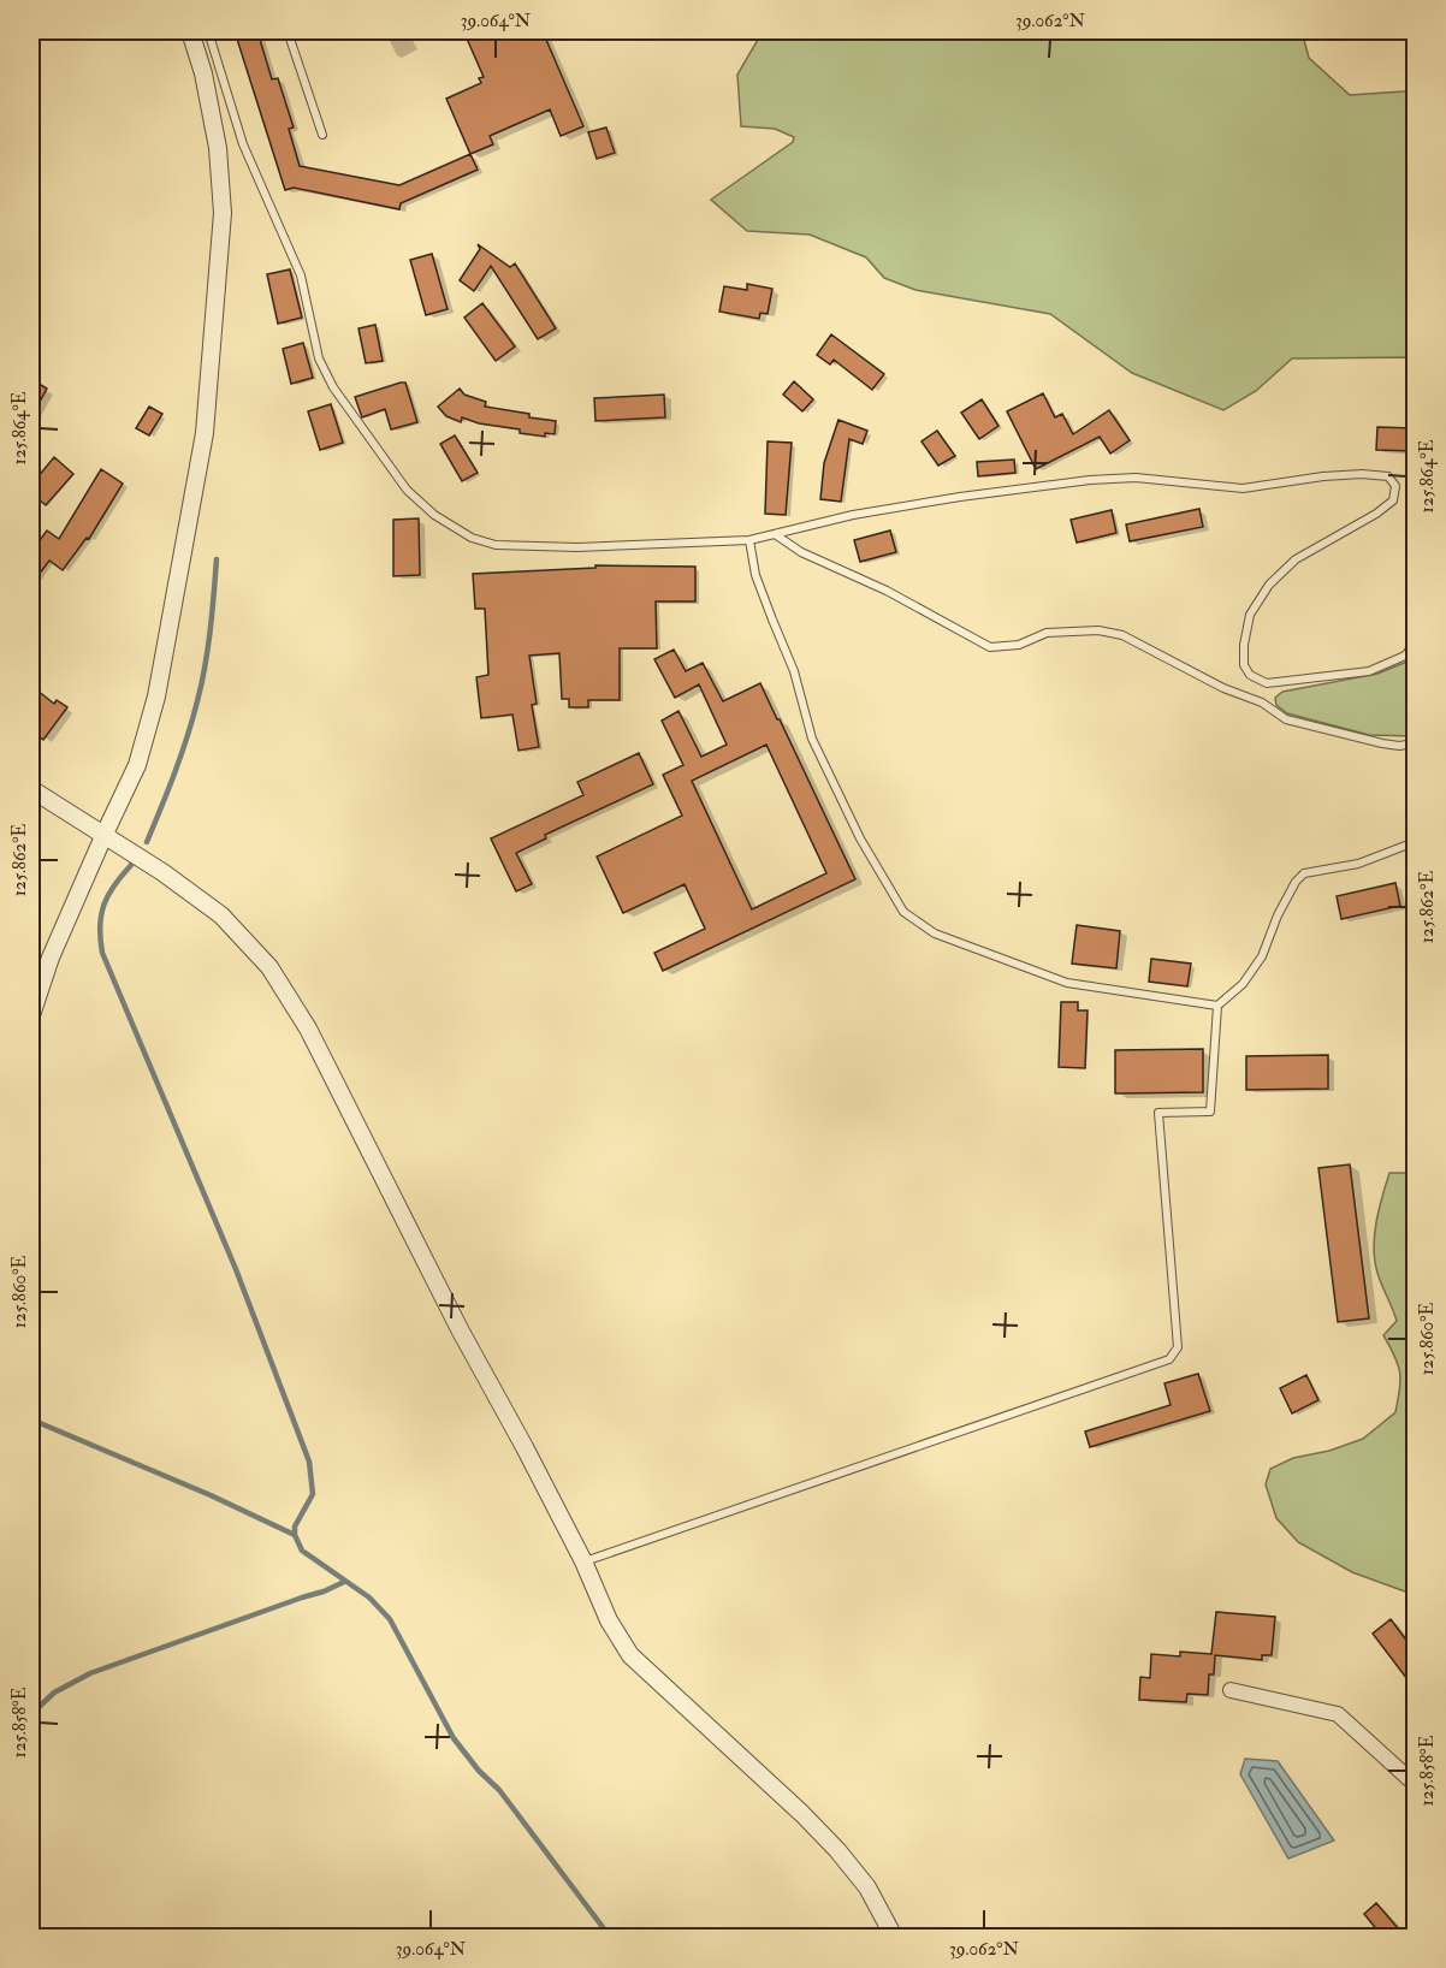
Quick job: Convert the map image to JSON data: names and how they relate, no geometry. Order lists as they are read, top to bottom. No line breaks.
{"coordinates":["39.064°N","39.062°N","125.864°E","125.862°E","125.860°E","125.858°E"]}
